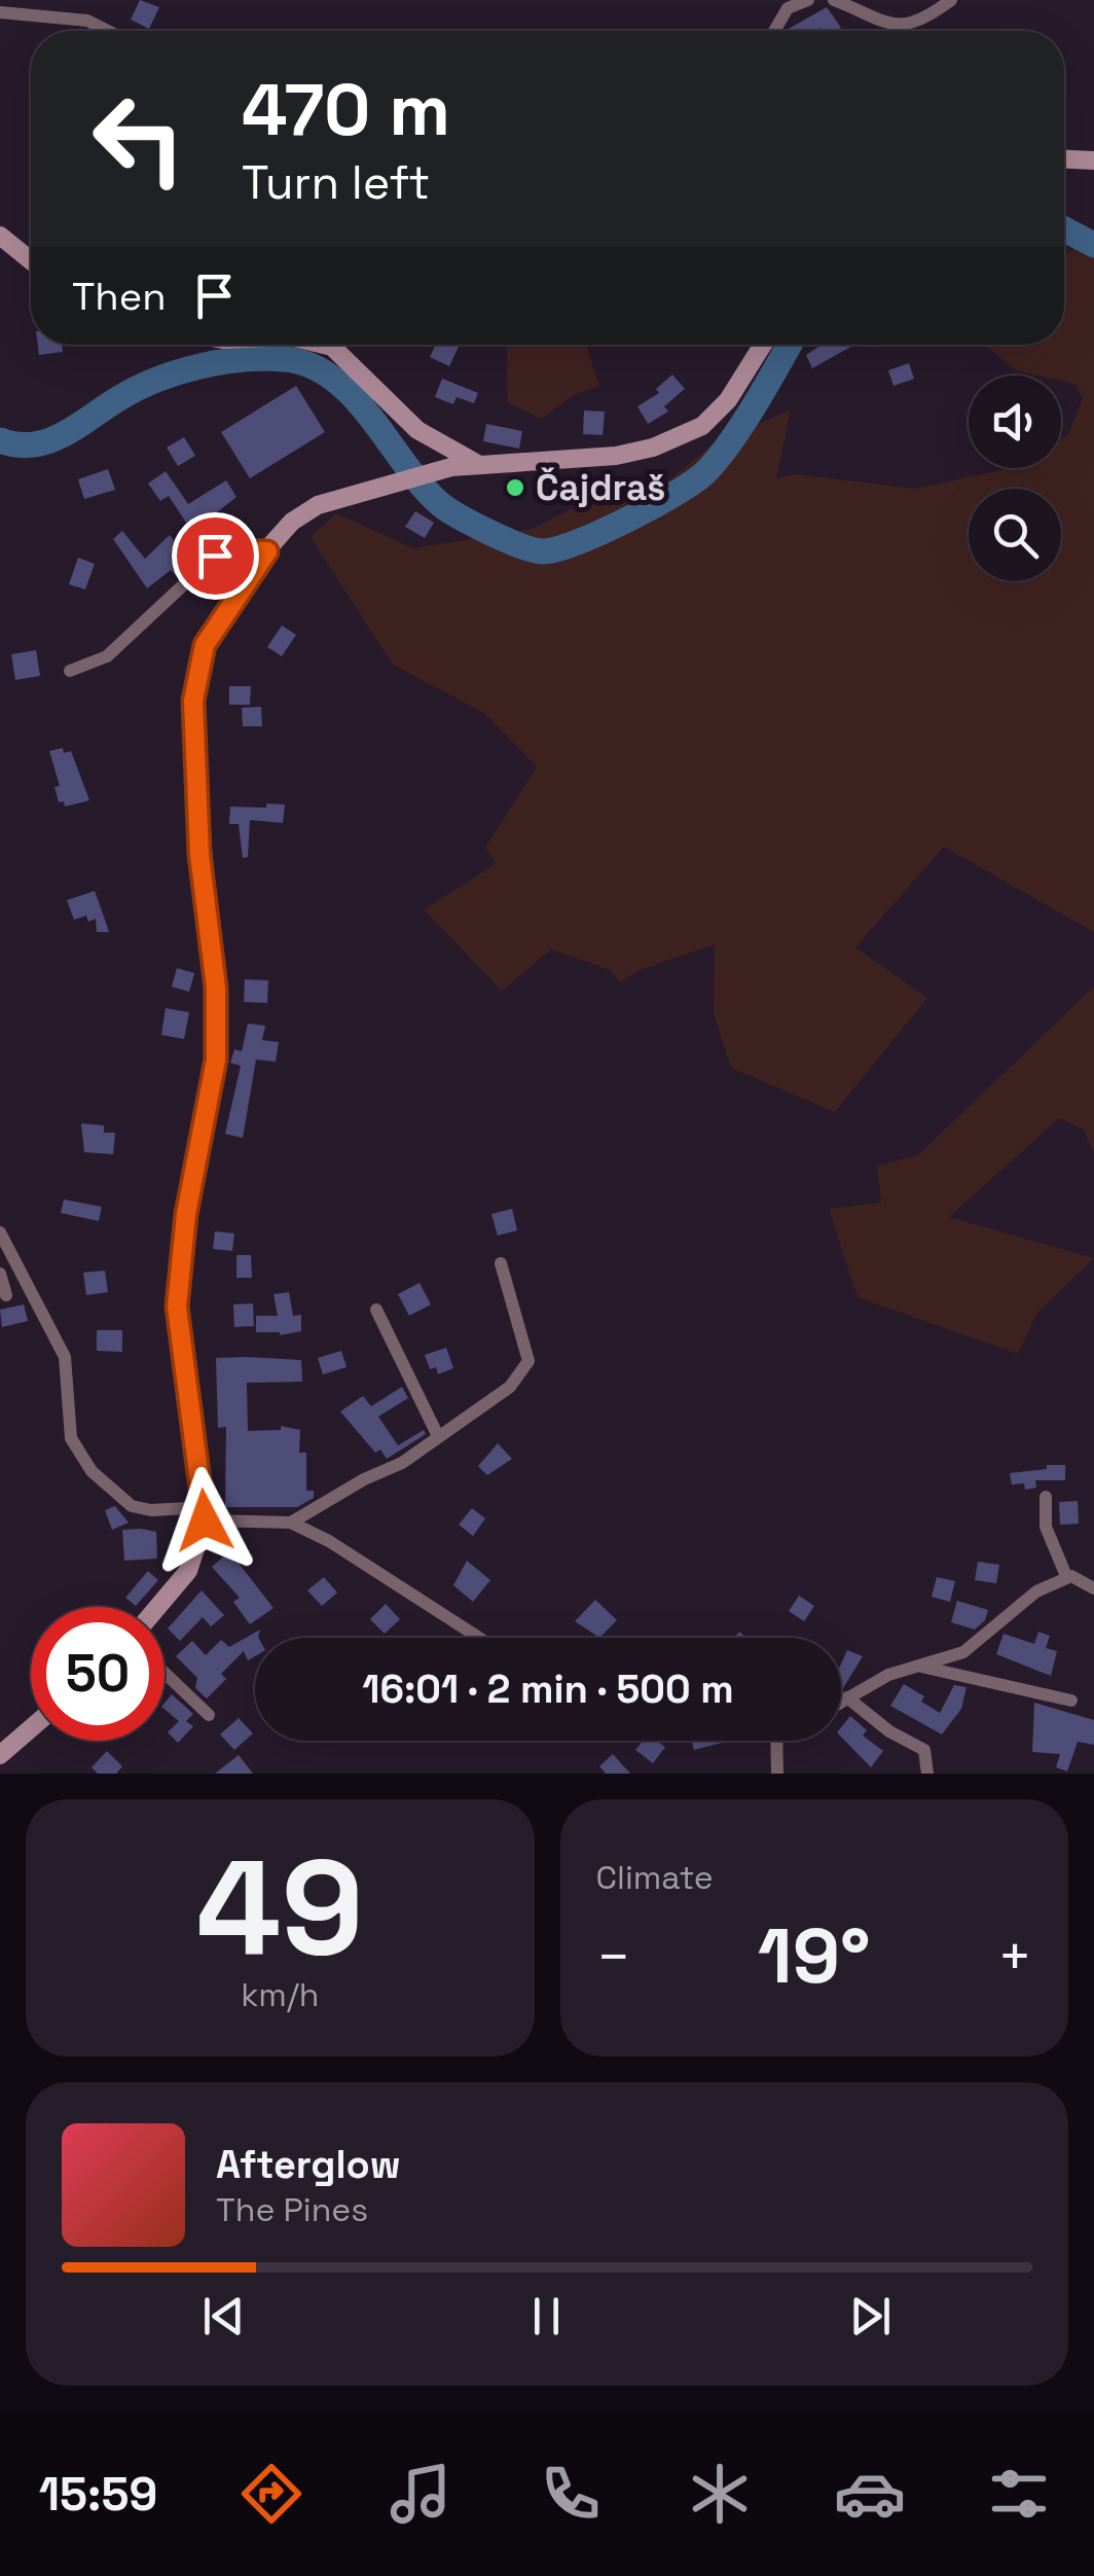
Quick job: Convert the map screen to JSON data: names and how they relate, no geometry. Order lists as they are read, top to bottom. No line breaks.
{"places":["Čajdraš"],"page":{"turn":["470 m","Turn left"],"then":"Then","limit":"50","trip":"16:01 · 2 min · 500 m","tile":[["49","km/h"],"Climate"],"heat":["−","19°","+"],"song":["Afterglow","The Pines"],"tabs":"15:59"}}
